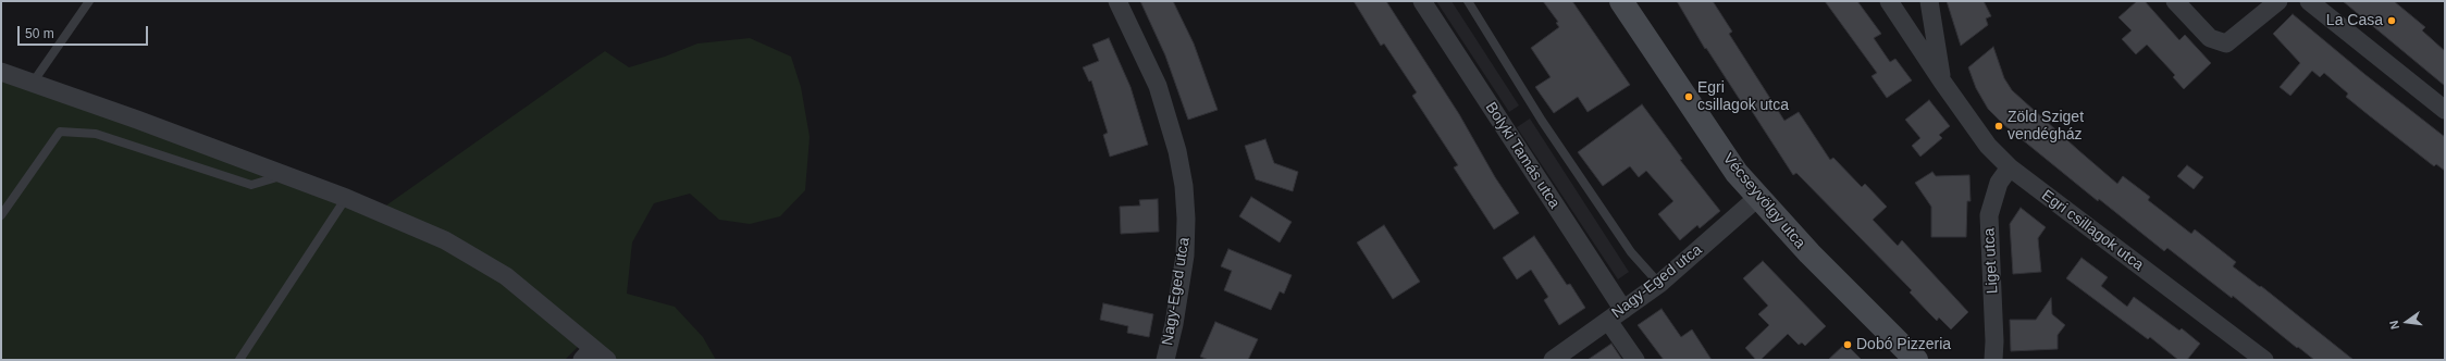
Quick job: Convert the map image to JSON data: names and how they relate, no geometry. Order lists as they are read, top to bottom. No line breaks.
{"streets":{"main road":["Vécseyvölgy utca"],"street":["Bolyki Tamás utca","Egri csillagok utca","Liget utca","Nagy-Eged utca"]},"crossings":[["Bolyki Tamás utca","Nagy-Eged utca"],["Vécseyvölgy utca","Nagy-Eged utca"],["Egri csillagok utca","Liget utca"]],"places":["La Casa","Egri csillagok utca","Zöld Sziget vendégház","Dobó Pizzeria"],"scale_bar":"50 m","north":"left"}
